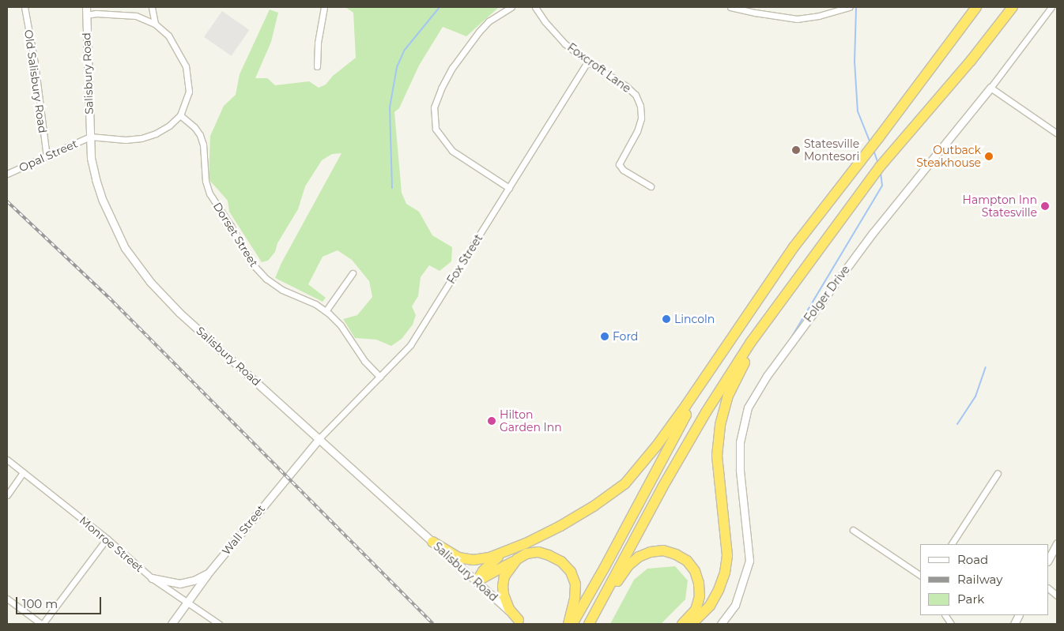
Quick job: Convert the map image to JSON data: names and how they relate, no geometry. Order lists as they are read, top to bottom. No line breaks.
{"streets":{"street":["Foxcroft Lane","Salisbury Road","Old Salisbury Road","Opal Street","Dorset Street","Fox Street","Folger Drive","Wall Street","Monroe Street"]},"crossings":[["Foxcroft Lane","Fox Street"],["Salisbury Road","Opal Street"],["Salisbury Road","Dorset Street"],["Salisbury Road","Fox Street"],["Salisbury Road","Wall Street"],["Old Salisbury Road","Opal Street"],["Opal Street","Dorset Street"],["Dorset Street","Fox Street"],["Fox Street","Wall Street"],["Wall Street","Monroe Street"]],"places":["Statesville Montesori","Outback Steakhouse","Hampton Inn Statesville","Lincoln","Ford","Hilton Garden Inn"],"legend":["Road","Railway","Park"],"scale_bar":"100 m"}
